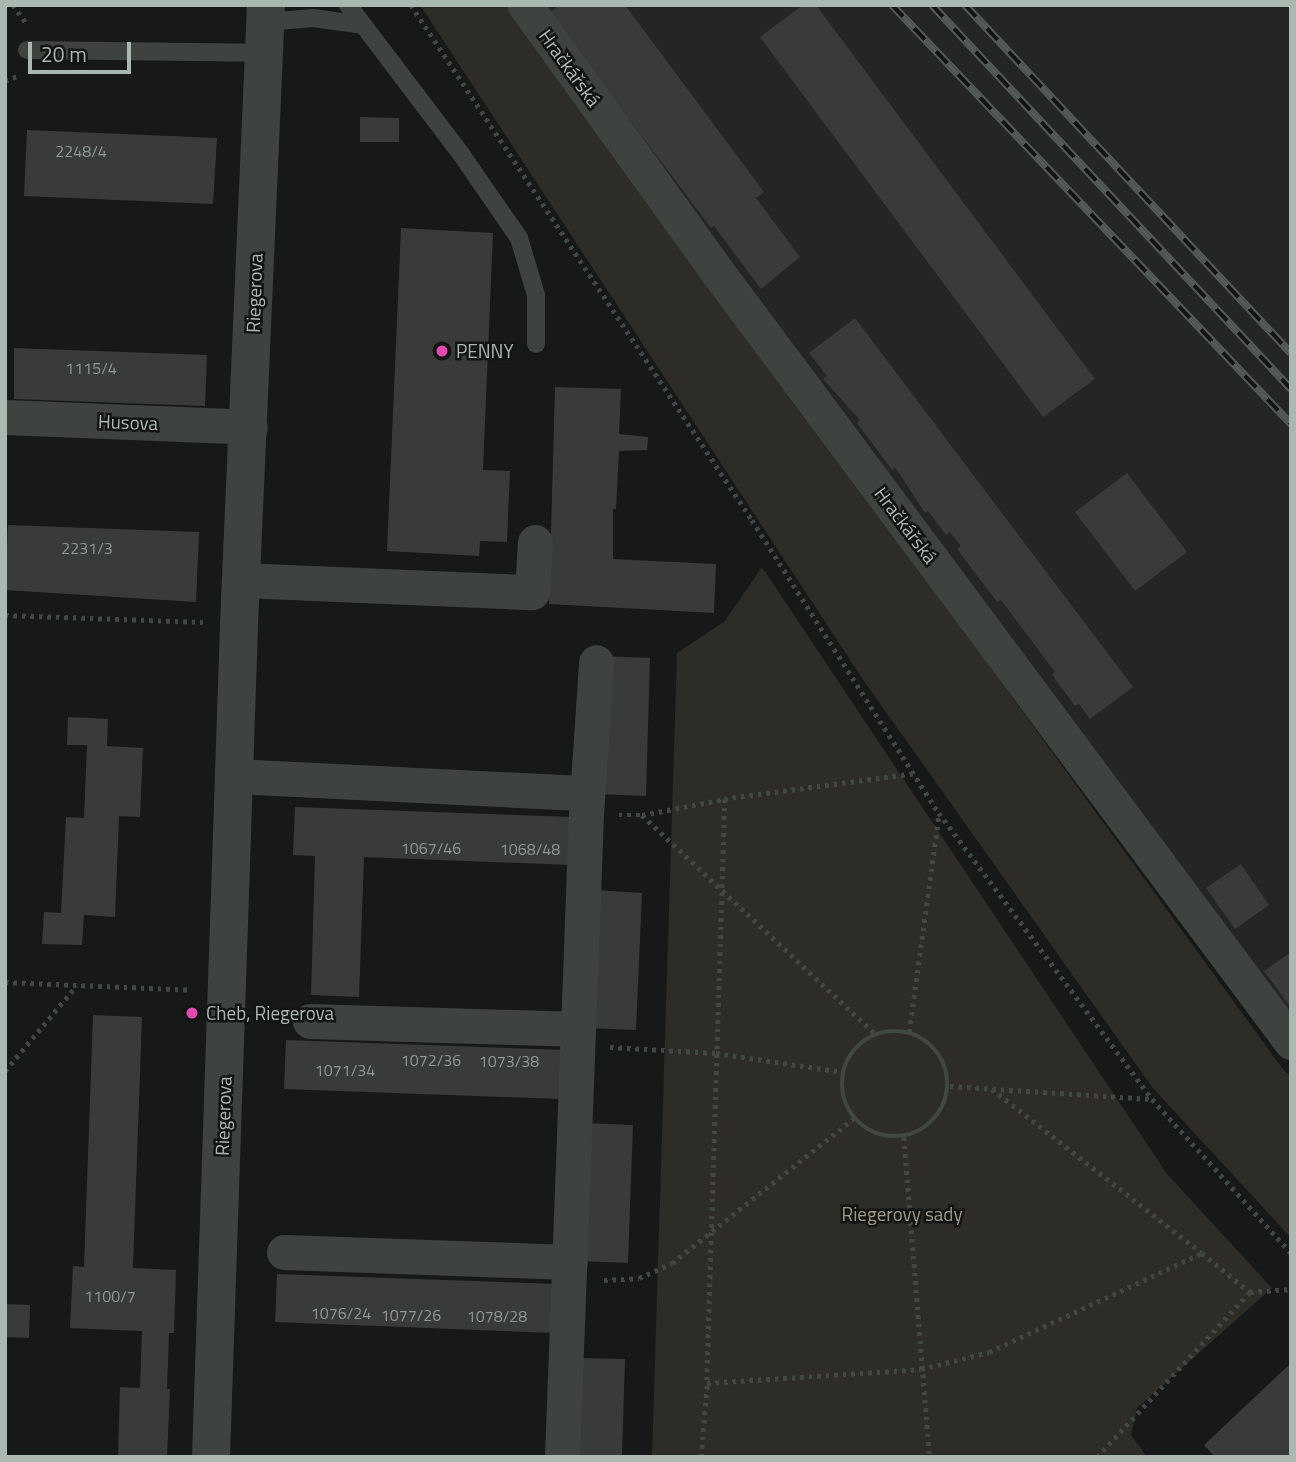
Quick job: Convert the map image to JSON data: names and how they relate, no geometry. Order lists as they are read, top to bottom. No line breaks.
{"streets":{"street":["Hračkářská","Riegerova","Husova"]},"crossings":[["Riegerova","Husova"]],"parks":["Riegerovy sady"],"places":["PENNY","Cheb, Riegerova"],"house_numbers":["2248/4","1115/4","2231/3","1067/46","1068/48","1072/36","1073/38","1071/34","1100/7","1076/24","1077/26","1078/28"],"scale_bar":"20 m"}
